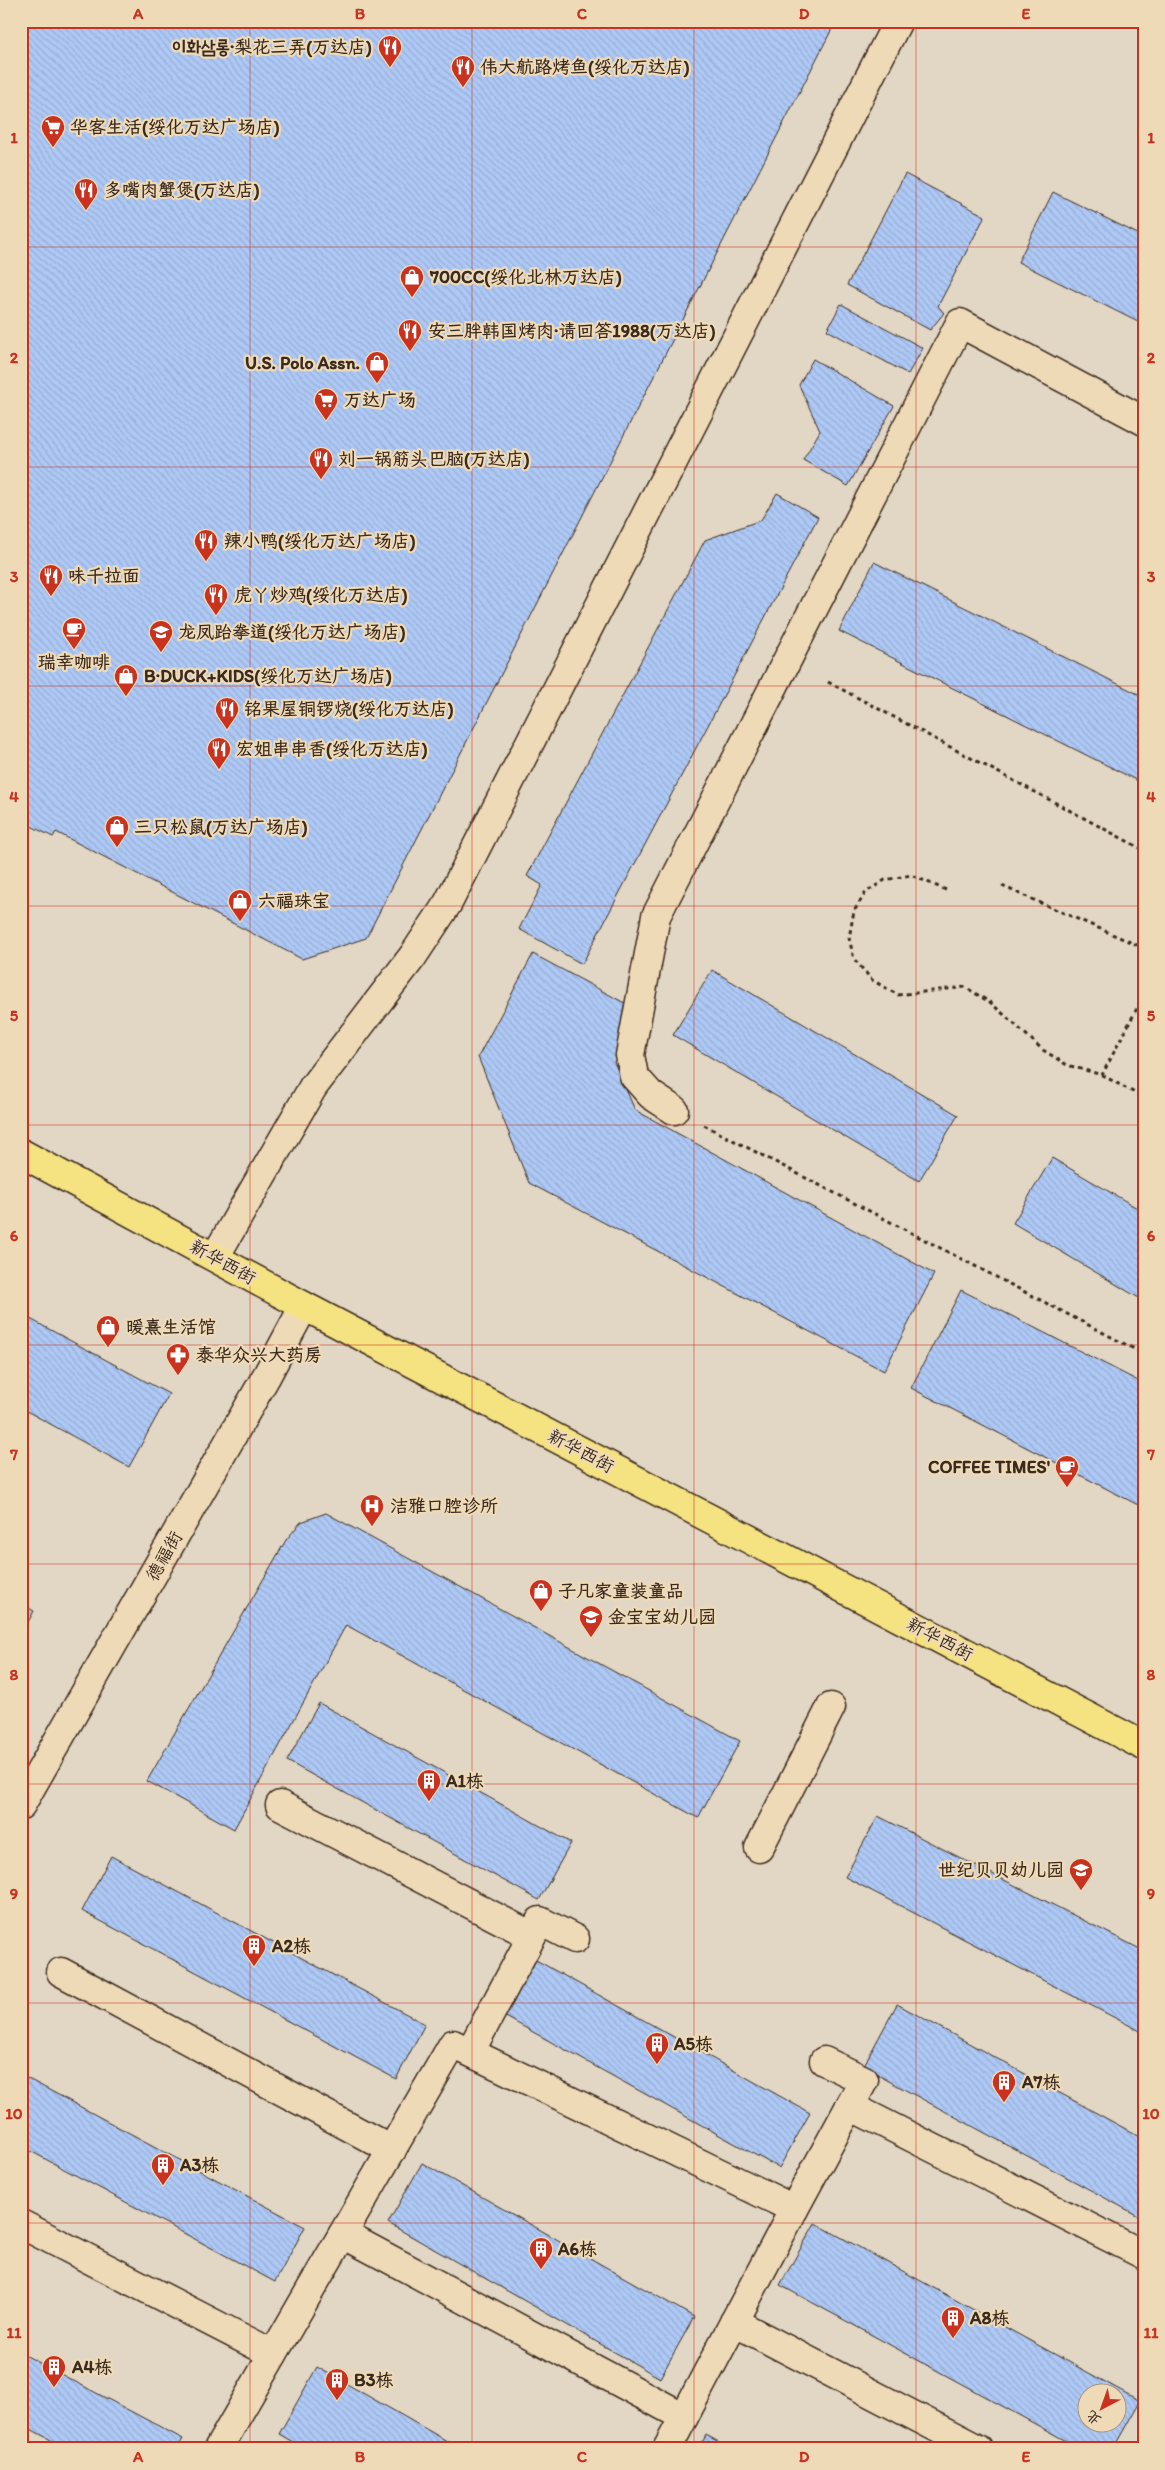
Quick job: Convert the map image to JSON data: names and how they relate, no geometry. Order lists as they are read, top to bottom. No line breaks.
{"streets":{"main road":["新华西街"],"street":["德福街"]},"crossings":[["新华西街","德福街"]],"places":{"restaurant":["이화삼롱·梨花三弄(万达店)","伟大航路烤鱼(绥化万达店)","多嘴肉蟹煲(万达店)","安三胖韩国烤肉·请回答1988(万达店)","刘一锅筋头巴脑(万达店)","辣小鸭(绥化万达广场店)","味千拉面","虎丫炒鸡(绥化万达店)","铭果屋铜锣烧(绥化万达店)","宏姐串串香(绥化万达店)"],"supermarket":["华客生活(绥化万达广场店)","万达广场"],"shop":["700CC(绥化北林万达店)","U.S. Polo Assn.","B·DUCK+KIDS(绥化万达广场店)","三只松鼠(万达广场店)","六福珠宝","暖熹生活馆","子凡家童装童品"],"cafe":["瑞幸咖啡","COFFEE TIMES'"],"school or university":["龙凤跆拳道(绥化万达广场店)","金宝宝幼儿园","世纪贝贝幼儿园"],"pharmacy":["泰华众兴大药房"],"hospital":["洁雅口腔诊所"],"building":["A1栋","A2栋","A5栋","A7栋","A3栋","A6栋","A8栋","A4栋","B3栋"]},"north":"bottom left","grid":{"columns":["A","B","C","D","E"],"rows":["1","2","3","4","5","6","7","8","9","10","11"]}}
